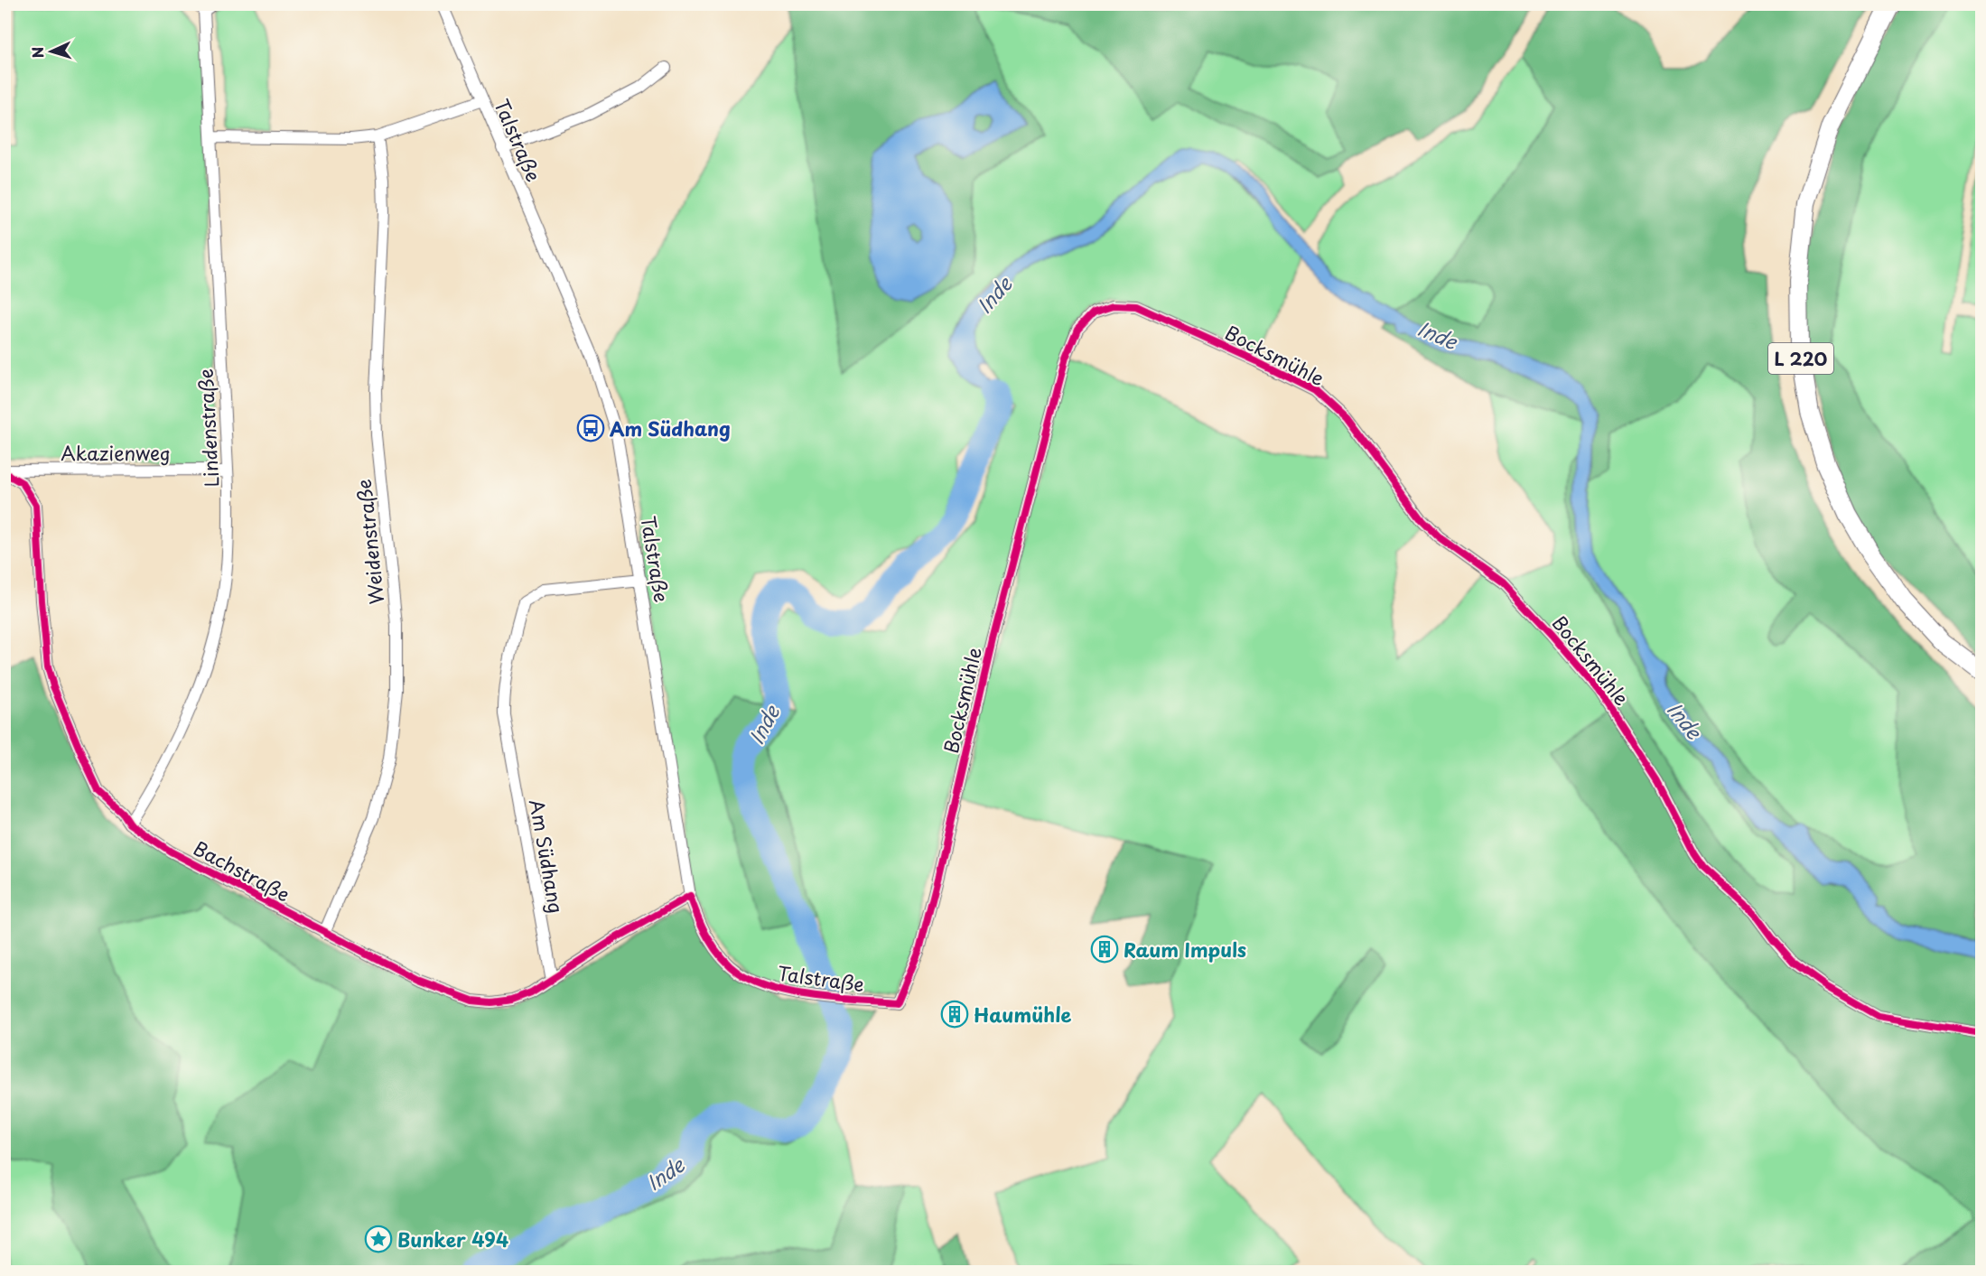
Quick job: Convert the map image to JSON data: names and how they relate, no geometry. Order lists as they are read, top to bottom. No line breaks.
{"streets":{"main road":["L 220"],"street":["Talstraße","Bocksmühle","Lindenstraße","Akazienweg","Weidenstraße","Am Südhang","Bachstraße"]},"crossings":[["Talstraße","Bocksmühle"],["Talstraße","Am Südhang"],["Talstraße","Bachstraße"],["Lindenstraße","Akazienweg"],["Lindenstraße","Bachstraße"],["Akazienweg","Bachstraße"],["Weidenstraße","Bachstraße"],["Am Südhang","Bachstraße"]],"water":["Inde"],"places":{"bus stop":["Am Südhang"],"building":["Raum Impuls","Haumühle"],"place":["Bunker 494"]},"north":"left"}
